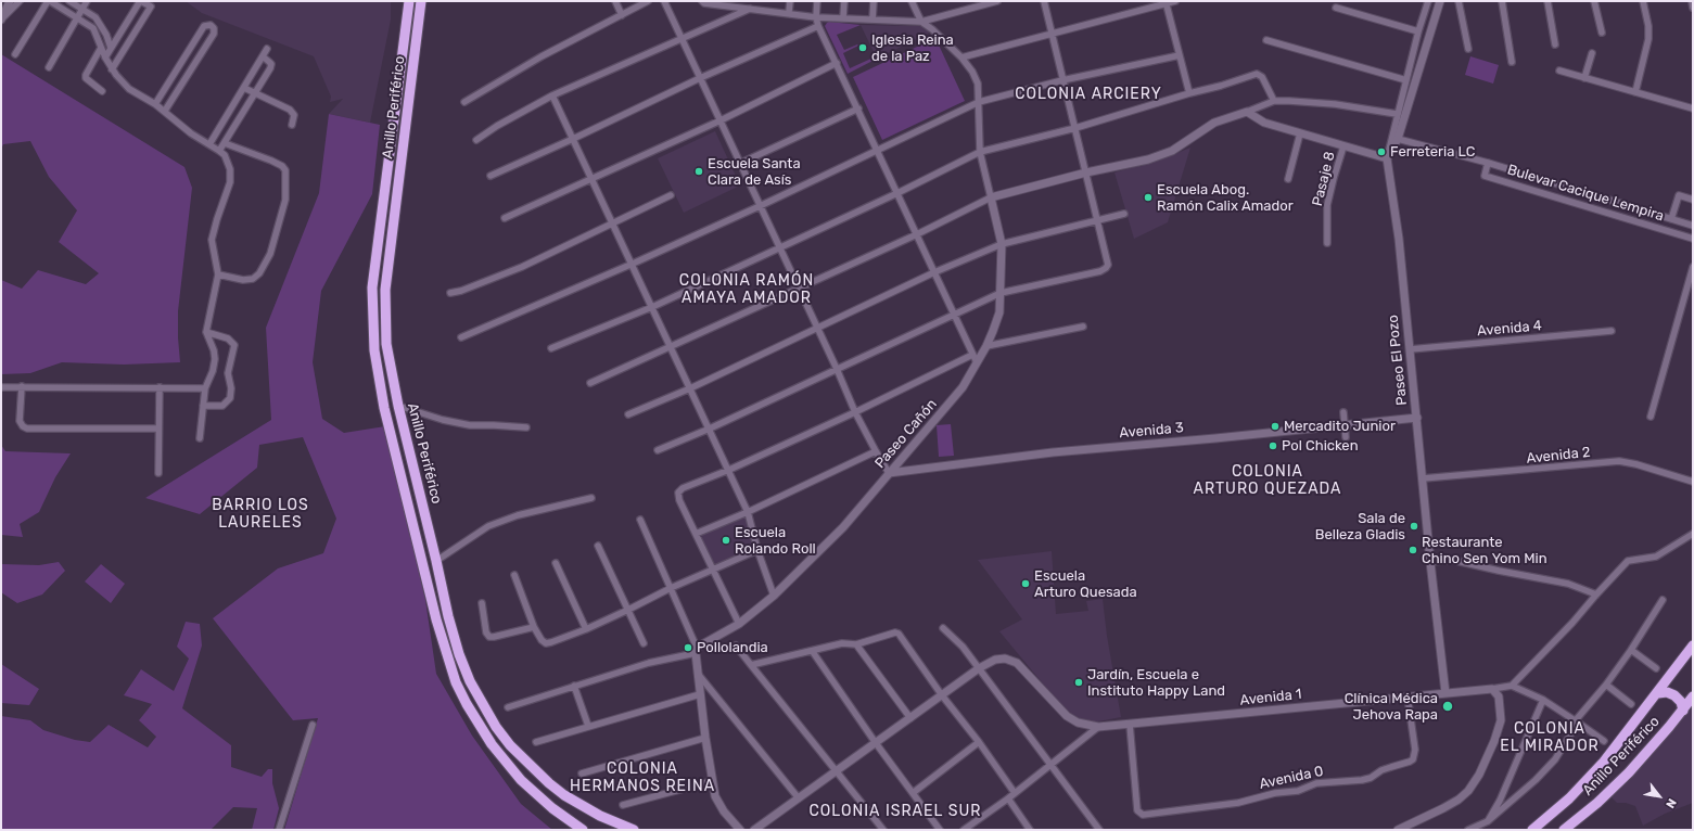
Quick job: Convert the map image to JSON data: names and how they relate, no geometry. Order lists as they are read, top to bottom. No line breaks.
{"streets":{"highway":["Anillo Periférico"],"street":["Pasaje 8","Bulevar Cacique Lempira","Avenida 4","Paseo El Pozo","Avenida 3","Paseo Cañón","Avenida 2","Avenida 1","Avenida 0"]},"crossings":[["Avenida 4","Paseo El Pozo"],["Paseo El Pozo","Avenida 3"],["Paseo El Pozo","Avenida 2"],["Paseo El Pozo","Avenida 1"],["Avenida 3","Paseo Cañón"],["Avenida 1","Avenida 0"]],"districts":["COLONIA ARCIERY","COLONIA RAMÓN AMAYA AMADOR","COLONIA ARTURO QUEZADA","BARRIO LOS LAURELES","COLONIA EL MIRADOR","COLONIA HERMANOS REINA","COLONIA ISRAEL SUR"],"places":["Iglesia Reina de la Paz","Ferreteria LC","Escuela Santa Clara de Asís","Escuela Abog. Ramón Calix Amador","Mercadito Junior","Pol Chicken","Sala de Belleza Gladis","Escuela Rolando Roll","Restaurante Chino Sen Yom Min","Escuela Arturo Quesada","Pollolandia","Jardín, Escuela e Instituto Happy Land","Clínica Médica Jehova Rapa"],"north":"bottom right"}
